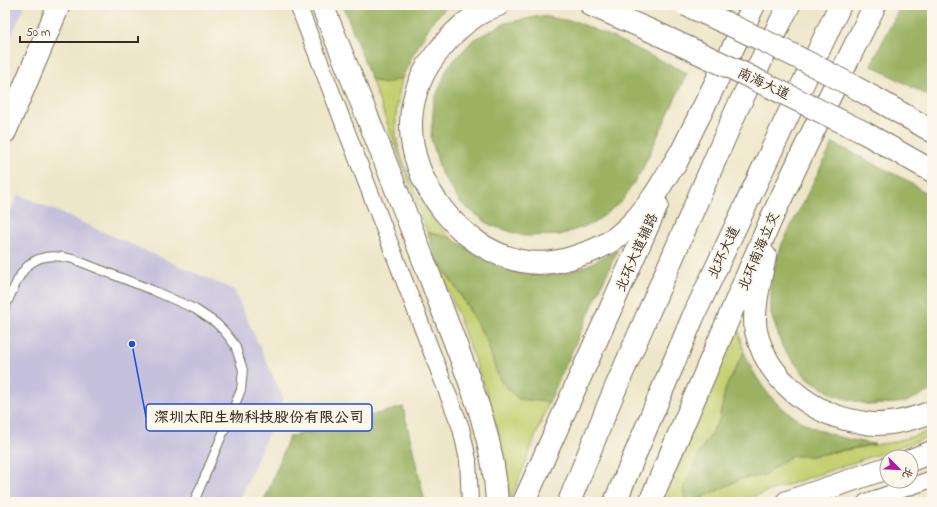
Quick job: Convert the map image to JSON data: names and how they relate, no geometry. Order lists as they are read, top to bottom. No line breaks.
{"streets":{"main road":["南海大道","北环南海立交","北环大道辅路","北环大道"]},"places":["深圳太阳生物科技股份有限公司"],"scale_bar":"50 m","north":"bottom right"}
